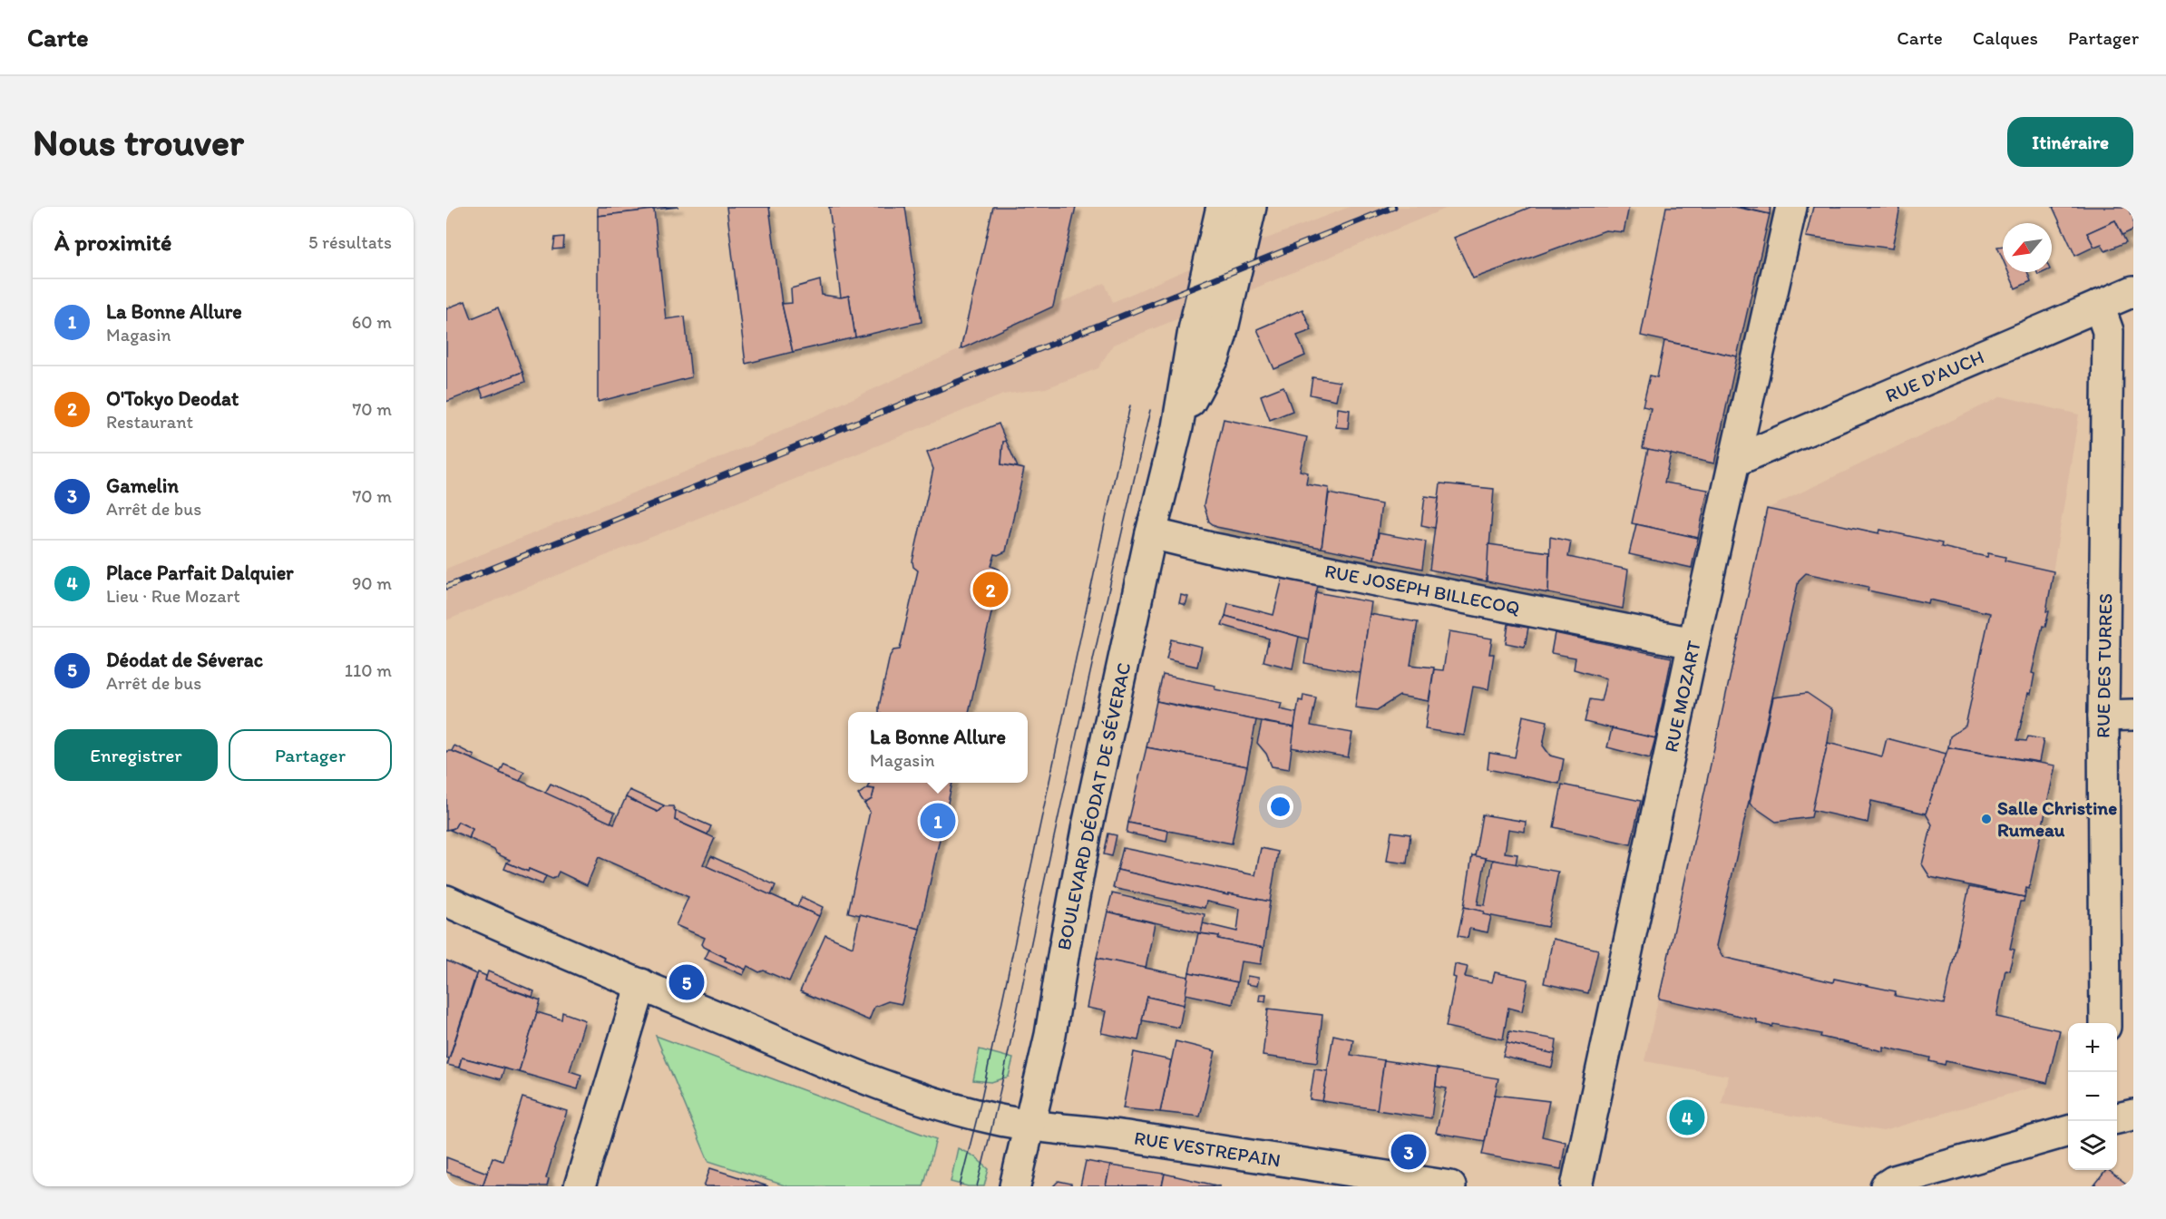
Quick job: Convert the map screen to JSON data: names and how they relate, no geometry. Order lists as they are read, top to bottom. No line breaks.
{"streets":{"street":["RUE D'AUCH","RUE JOSEPH BILLECOQ","RUE DES TURRES","RUE MOZART","BOULEVARD DÉODAT DE SÉVERAC","RUE VESTREPAIN"]},"crossings":[["RUE D'AUCH","RUE DES TURRES"],["RUE D'AUCH","RUE MOZART"],["RUE JOSEPH BILLECOQ","RUE MOZART"],["RUE JOSEPH BILLECOQ","BOULEVARD DÉODAT DE SÉVERAC"],["BOULEVARD DÉODAT DE SÉVERAC","RUE VESTREPAIN"]],"places":["Salle Christine Rumeau"],"north":"bottom left","page":{"header":"Carte","nav":["Carte","Calques","Partager"],"buttons":["Itinéraire",["Enregistrer","Partager"]],"title":"Nous trouver","heading":["À proximité","5 résultats"],"list":[{"mark":"1","name":"La Bonne Allure","note":"Magasin","value":"60 m"},{"mark":"2","name":"O'Tokyo Deodat","note":"Restaurant","value":"70 m"},{"mark":"3","name":"Gamelin","note":"Arrêt de bus","value":"70 m"},{"mark":"4","name":"Place Parfait Dalquier","note":"Lieu · Rue Mozart","value":"90 m"},{"mark":"5","name":"Déodat de Séverac","note":"Arrêt de bus","value":"110 m"}],"pins":["2","1","5","4","3"],"popup":["La Bonne Allure","Magasin"],"map_buttons":["+","−"]}}
